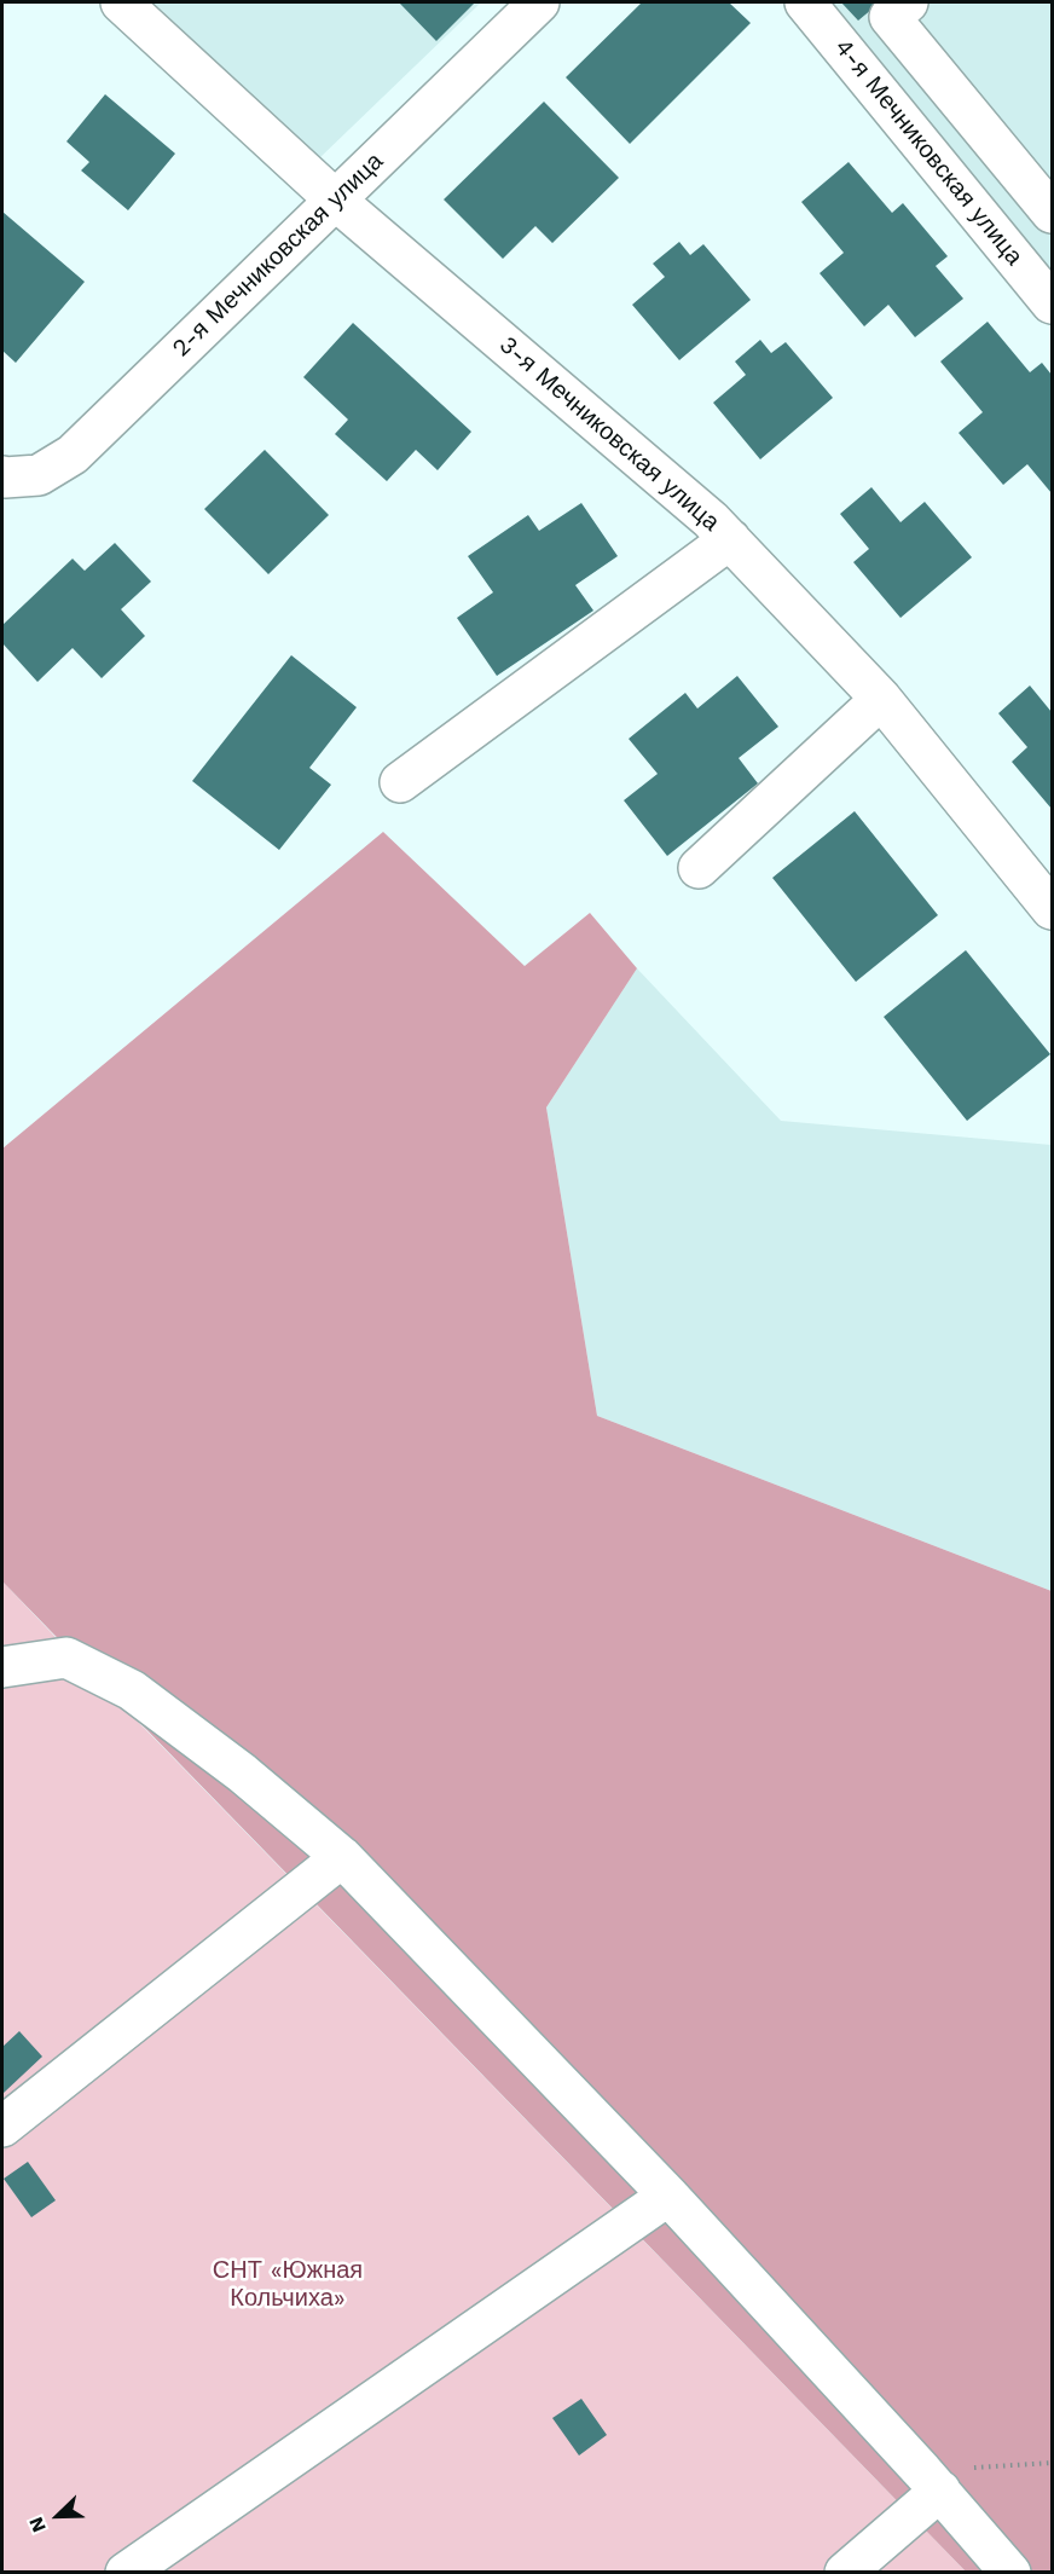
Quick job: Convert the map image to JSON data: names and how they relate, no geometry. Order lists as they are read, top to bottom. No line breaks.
{"streets":{"street":["4-я Мечниковская улица","2-я Мечниковская улица","3-я Мечниковская улица"]},"crossings":[["2-я Мечниковская улица","3-я Мечниковская улица"]],"parks":["СНТ «Южная Кольчиха»"],"north":"bottom left"}
